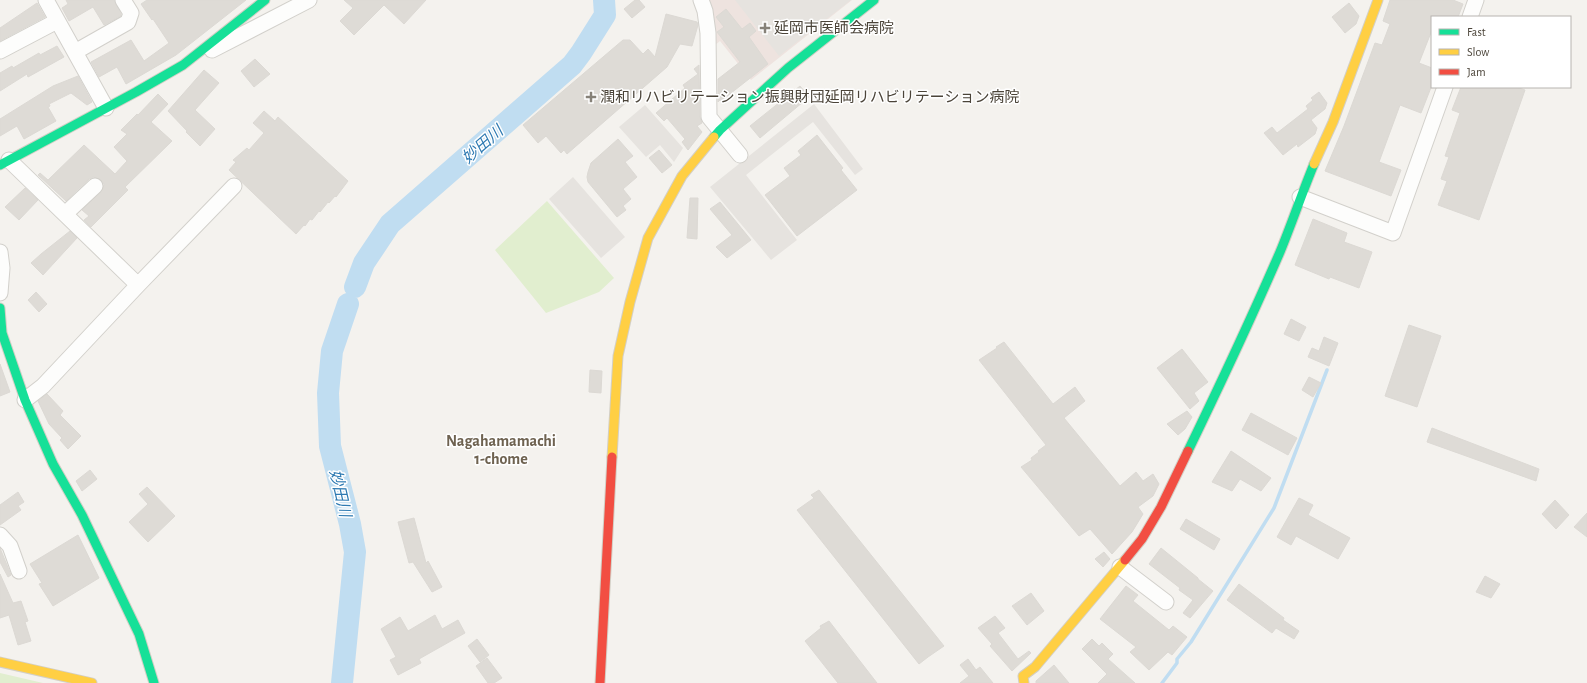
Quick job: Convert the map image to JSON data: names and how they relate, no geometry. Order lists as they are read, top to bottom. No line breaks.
{"districts":["Nagahamamachi 1-chome"],"water":["妙田川"],"places":{"health":["延岡市医師会病院","潤和リハビリテーション振興財団延岡リハビリテーション病院"]},"legend":["Fast","Slow","Jam"]}
